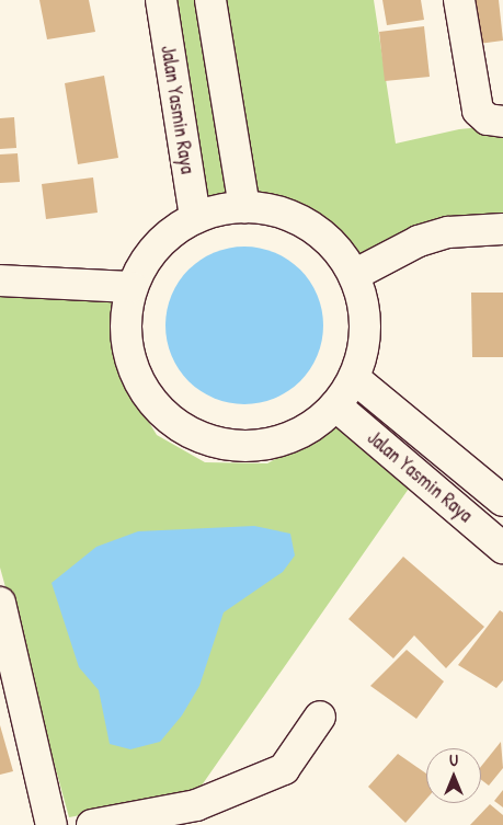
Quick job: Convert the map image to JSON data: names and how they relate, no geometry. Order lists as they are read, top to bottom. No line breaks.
{"streets":{"street":["Jalan Yasmin Raya"]},"north":"top"}
